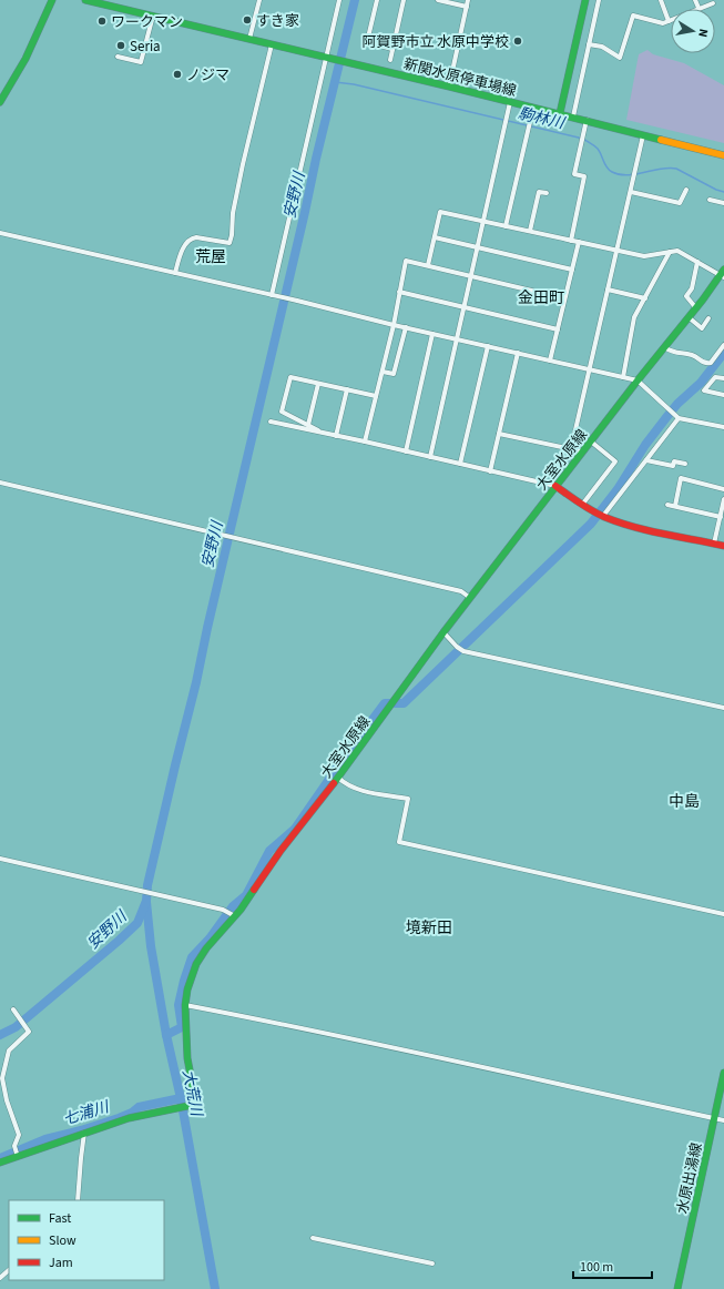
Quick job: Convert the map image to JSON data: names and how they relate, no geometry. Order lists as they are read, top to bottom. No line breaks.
{"streets":{"main road":["新関水原停車場線","大室水原線","水原出湯線"]},"districts":["荒屋","金田町","中島","境新田"],"water":["駒林川","安野川","大荒川","七浦川"],"places":["すき家","ワークマン","阿賀野市立 水原中学校","Seria","ノジマ"],"legend":["Fast","Slow","Jam"],"scale_bar":"100 m","north":"right"}
